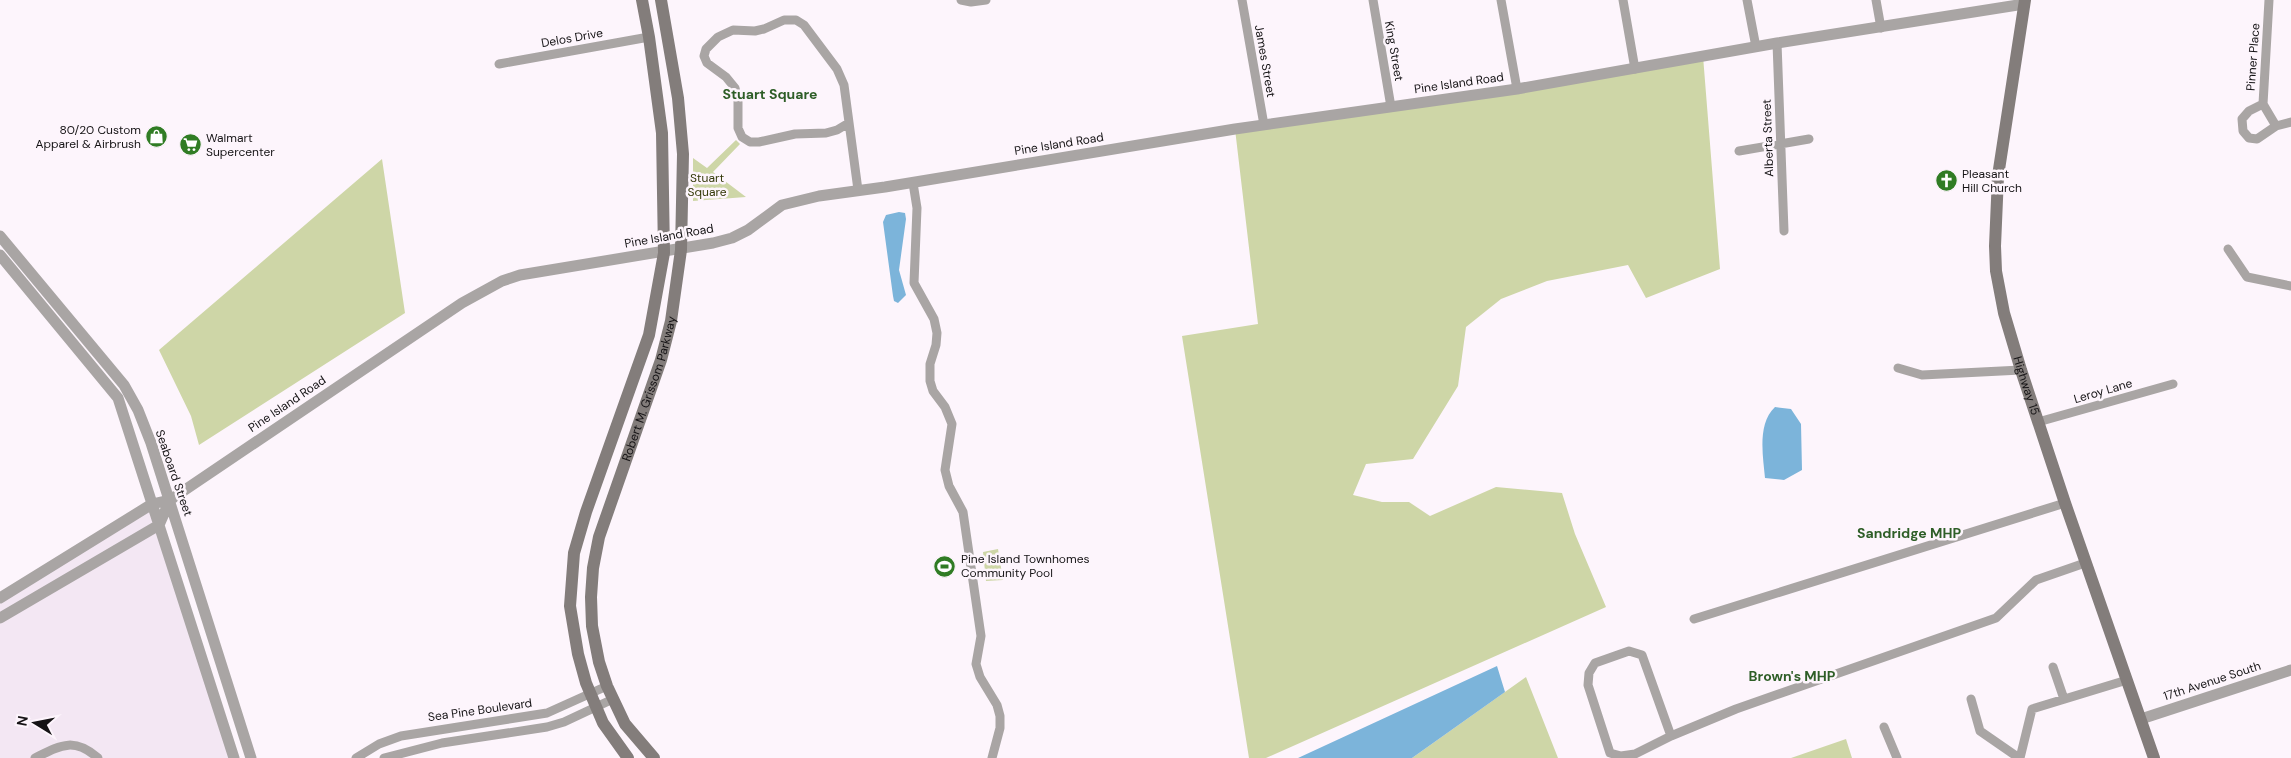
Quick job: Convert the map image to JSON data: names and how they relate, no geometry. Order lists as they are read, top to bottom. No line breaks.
{"streets":{"main road":["Highway 15","Robert M. Grissom Parkway"],"street":["Delos Drive","King Street","Pinner Place","James Street","Pine Island Road","Alberta Street","Leroy Lane","Seaboard Street","17th Avenue South","Sea Pine Boulevard"]},"crossings":[["Delos Drive","Robert M. Grissom Parkway"],["King Street","Pine Island Road"],["James Street","Pine Island Road"],["Pine Island Road","Alberta Street"],["Pine Island Road","Highway 15"],["Pine Island Road","Robert M. Grissom Parkway"],["Pine Island Road","Seaboard Street"],["Highway 15","Leroy Lane"],["Highway 15","17th Avenue South"],["Robert M. Grissom Parkway","Sea Pine Boulevard"]],"districts":["Stuart Square","Sandridge MHP","Brown's MHP"],"parks":["Stuart Square"],"places":{"shop":["80/20 Custom Apparel & Airbrush"],"supermarket":["Walmart Supercenter"],"church":["Pleasant Hill Church"],"sports":["Pine Island Townhomes Community Pool"]},"north":"left"}
